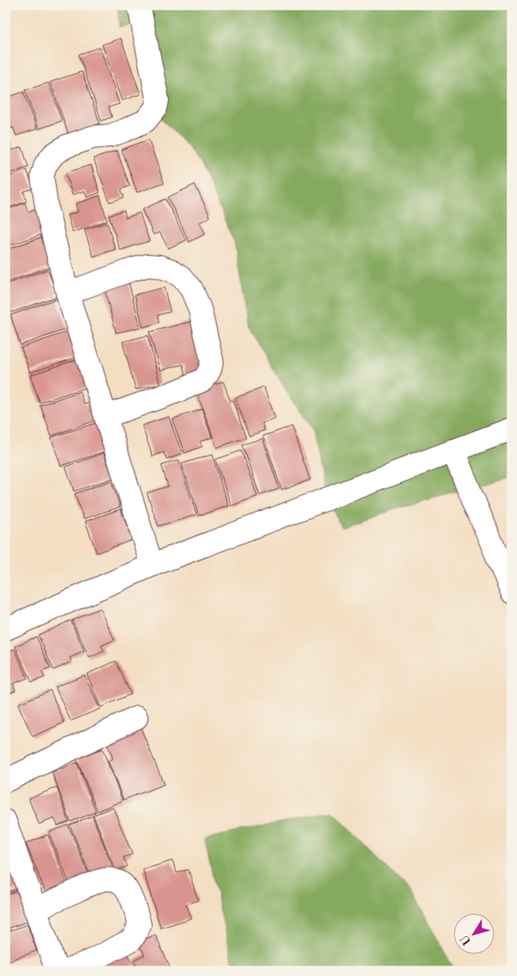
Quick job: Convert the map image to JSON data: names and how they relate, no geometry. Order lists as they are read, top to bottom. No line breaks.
{"north":"bottom left"}
